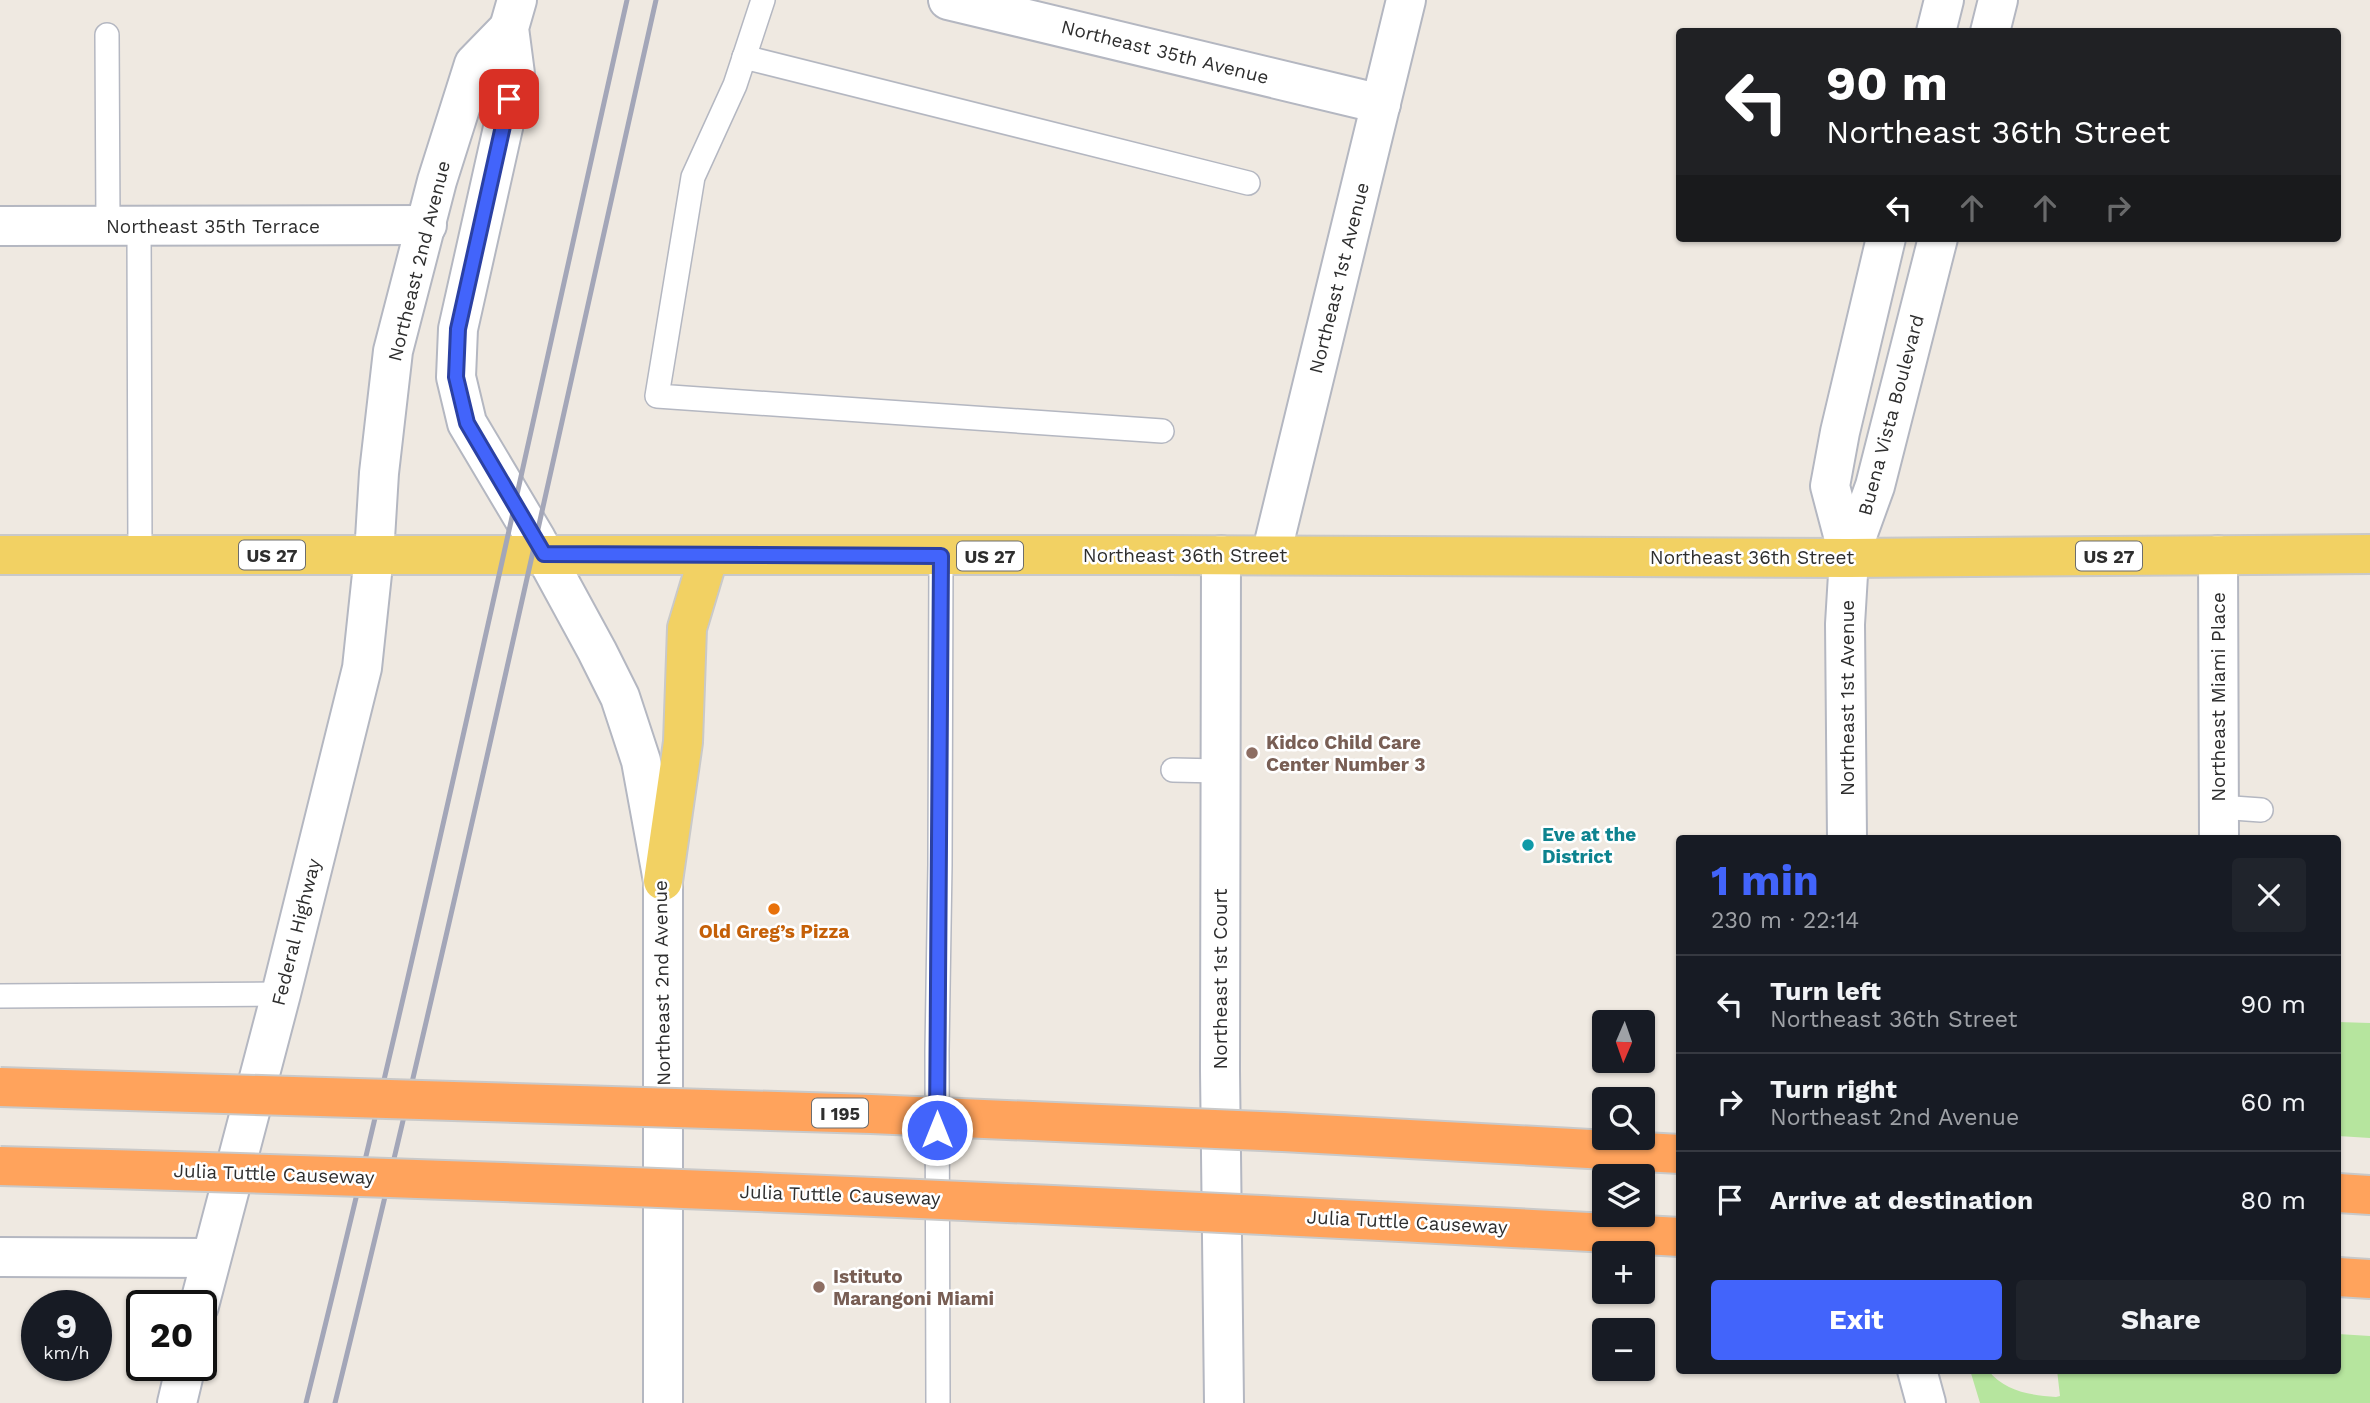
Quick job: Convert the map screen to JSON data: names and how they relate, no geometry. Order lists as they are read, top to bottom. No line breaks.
{"streets":{"highway":["I 195","Julia Tuttle Causeway"],"main road":["US 27","Northeast 36th Street"],"street":["Northeast 35th Avenue","Northeast 35th Terrace","Northeast 2nd Avenue","Northeast 1st Avenue","Buena Vista Boulevard","Northeast Miami Place","Federal Highway","Northeast 1st Court"]},"crossings":[["Northeast 35th Avenue","Northeast 1st Avenue"],["Northeast 35th Terrace","Northeast 2nd Avenue"],["Northeast 2nd Avenue","Northeast 36th Street"],["Northeast 2nd Avenue","Federal Highway"],["Northeast 1st Avenue","Buena Vista Boulevard"],["Northeast 1st Avenue","Northeast 36th Street"],["Buena Vista Boulevard","Northeast 36th Street"],["Northeast 36th Street","Northeast Miami Place"],["Northeast 36th Street","Federal Highway"],["Northeast 36th Street","Northeast 1st Court"]],"places":["Kidco Child Care Center Number 3","Eve at the District","Old Greg’s Pizza","Istituto Marangoni Miami"],"north":"bottom","page":{"turn":["90 m","Northeast 36th Street"],"heading":["1 min","230 m · 22:14"],"list":[{"name":"Turn left","note":"Northeast 36th Street","value":"90 m"},{"name":"Turn right","note":"Northeast 2nd Avenue","value":"60 m"},{"name":"Arrive at destination","value":"80 m"}],"map_buttons":["+","−"],"buttons":["Exit","Share"],"speed":"9 km/h","limit":"20"}}
